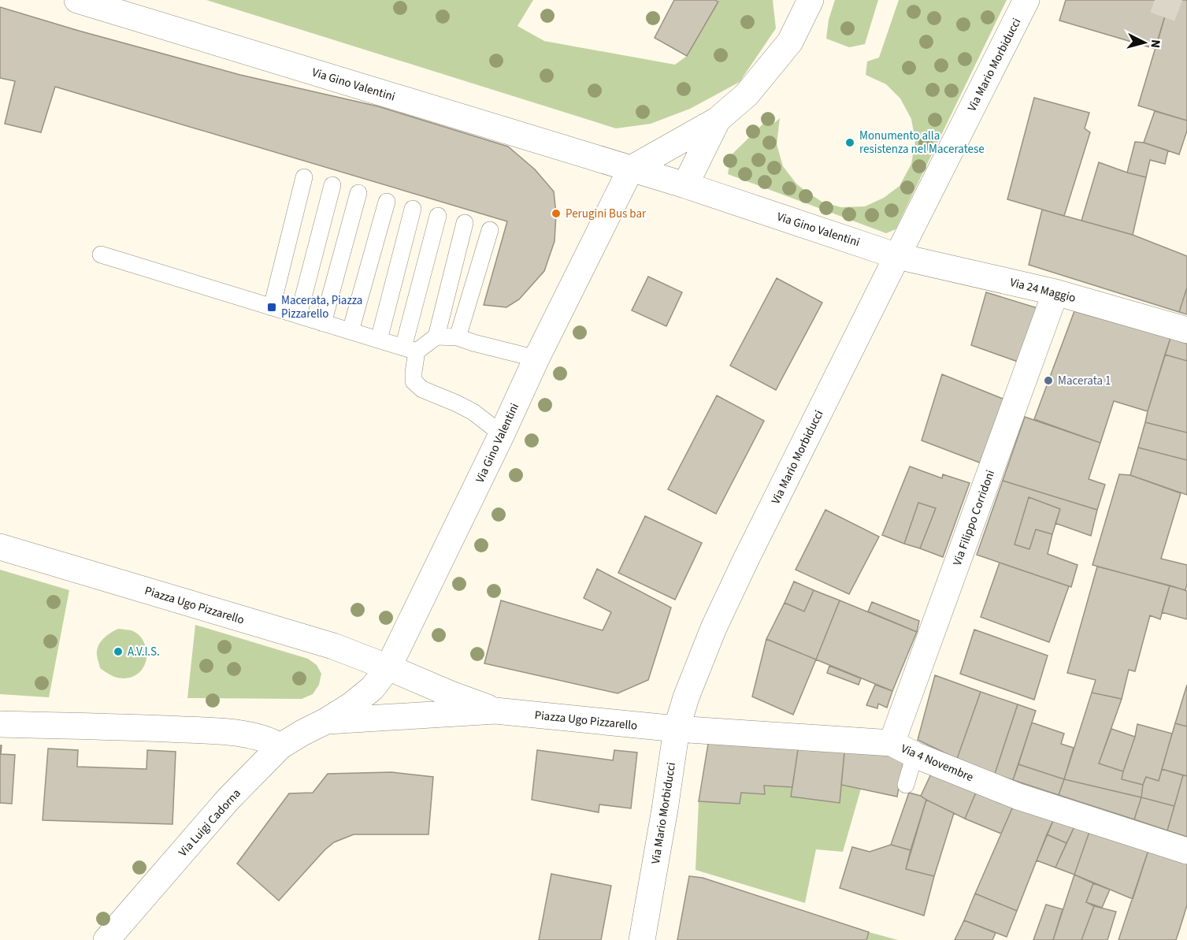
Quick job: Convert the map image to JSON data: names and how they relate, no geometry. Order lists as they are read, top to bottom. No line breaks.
{"streets":{"street":["Via Mario Morbiducci","Via Gino Valentini","Via 24 Maggio","Via Filippo Corridoni","Piazza Ugo Pizzarello","Via 4 Novembre","Via Luigi Cadorna"]},"crossings":[["Via Mario Morbiducci","Via Gino Valentini"],["Via Mario Morbiducci","Via 24 Maggio"],["Via Mario Morbiducci","Piazza Ugo Pizzarello"],["Via Mario Morbiducci","Via 4 Novembre"],["Via Gino Valentini","Via 24 Maggio"],["Via Gino Valentini","Piazza Ugo Pizzarello"],["Via 24 Maggio","Via Filippo Corridoni"],["Via Filippo Corridoni","Via 4 Novembre"],["Piazza Ugo Pizzarello","Via 4 Novembre"],["Piazza Ugo Pizzarello","Via Luigi Cadorna"]],"places":{"other":["Monumento alla resistenza nel Maceratese","Perugini Bus bar","Macerata 1","A.V.I.S."],"transit":["Macerata, Piazza Pizzarello"]},"north":"right"}
